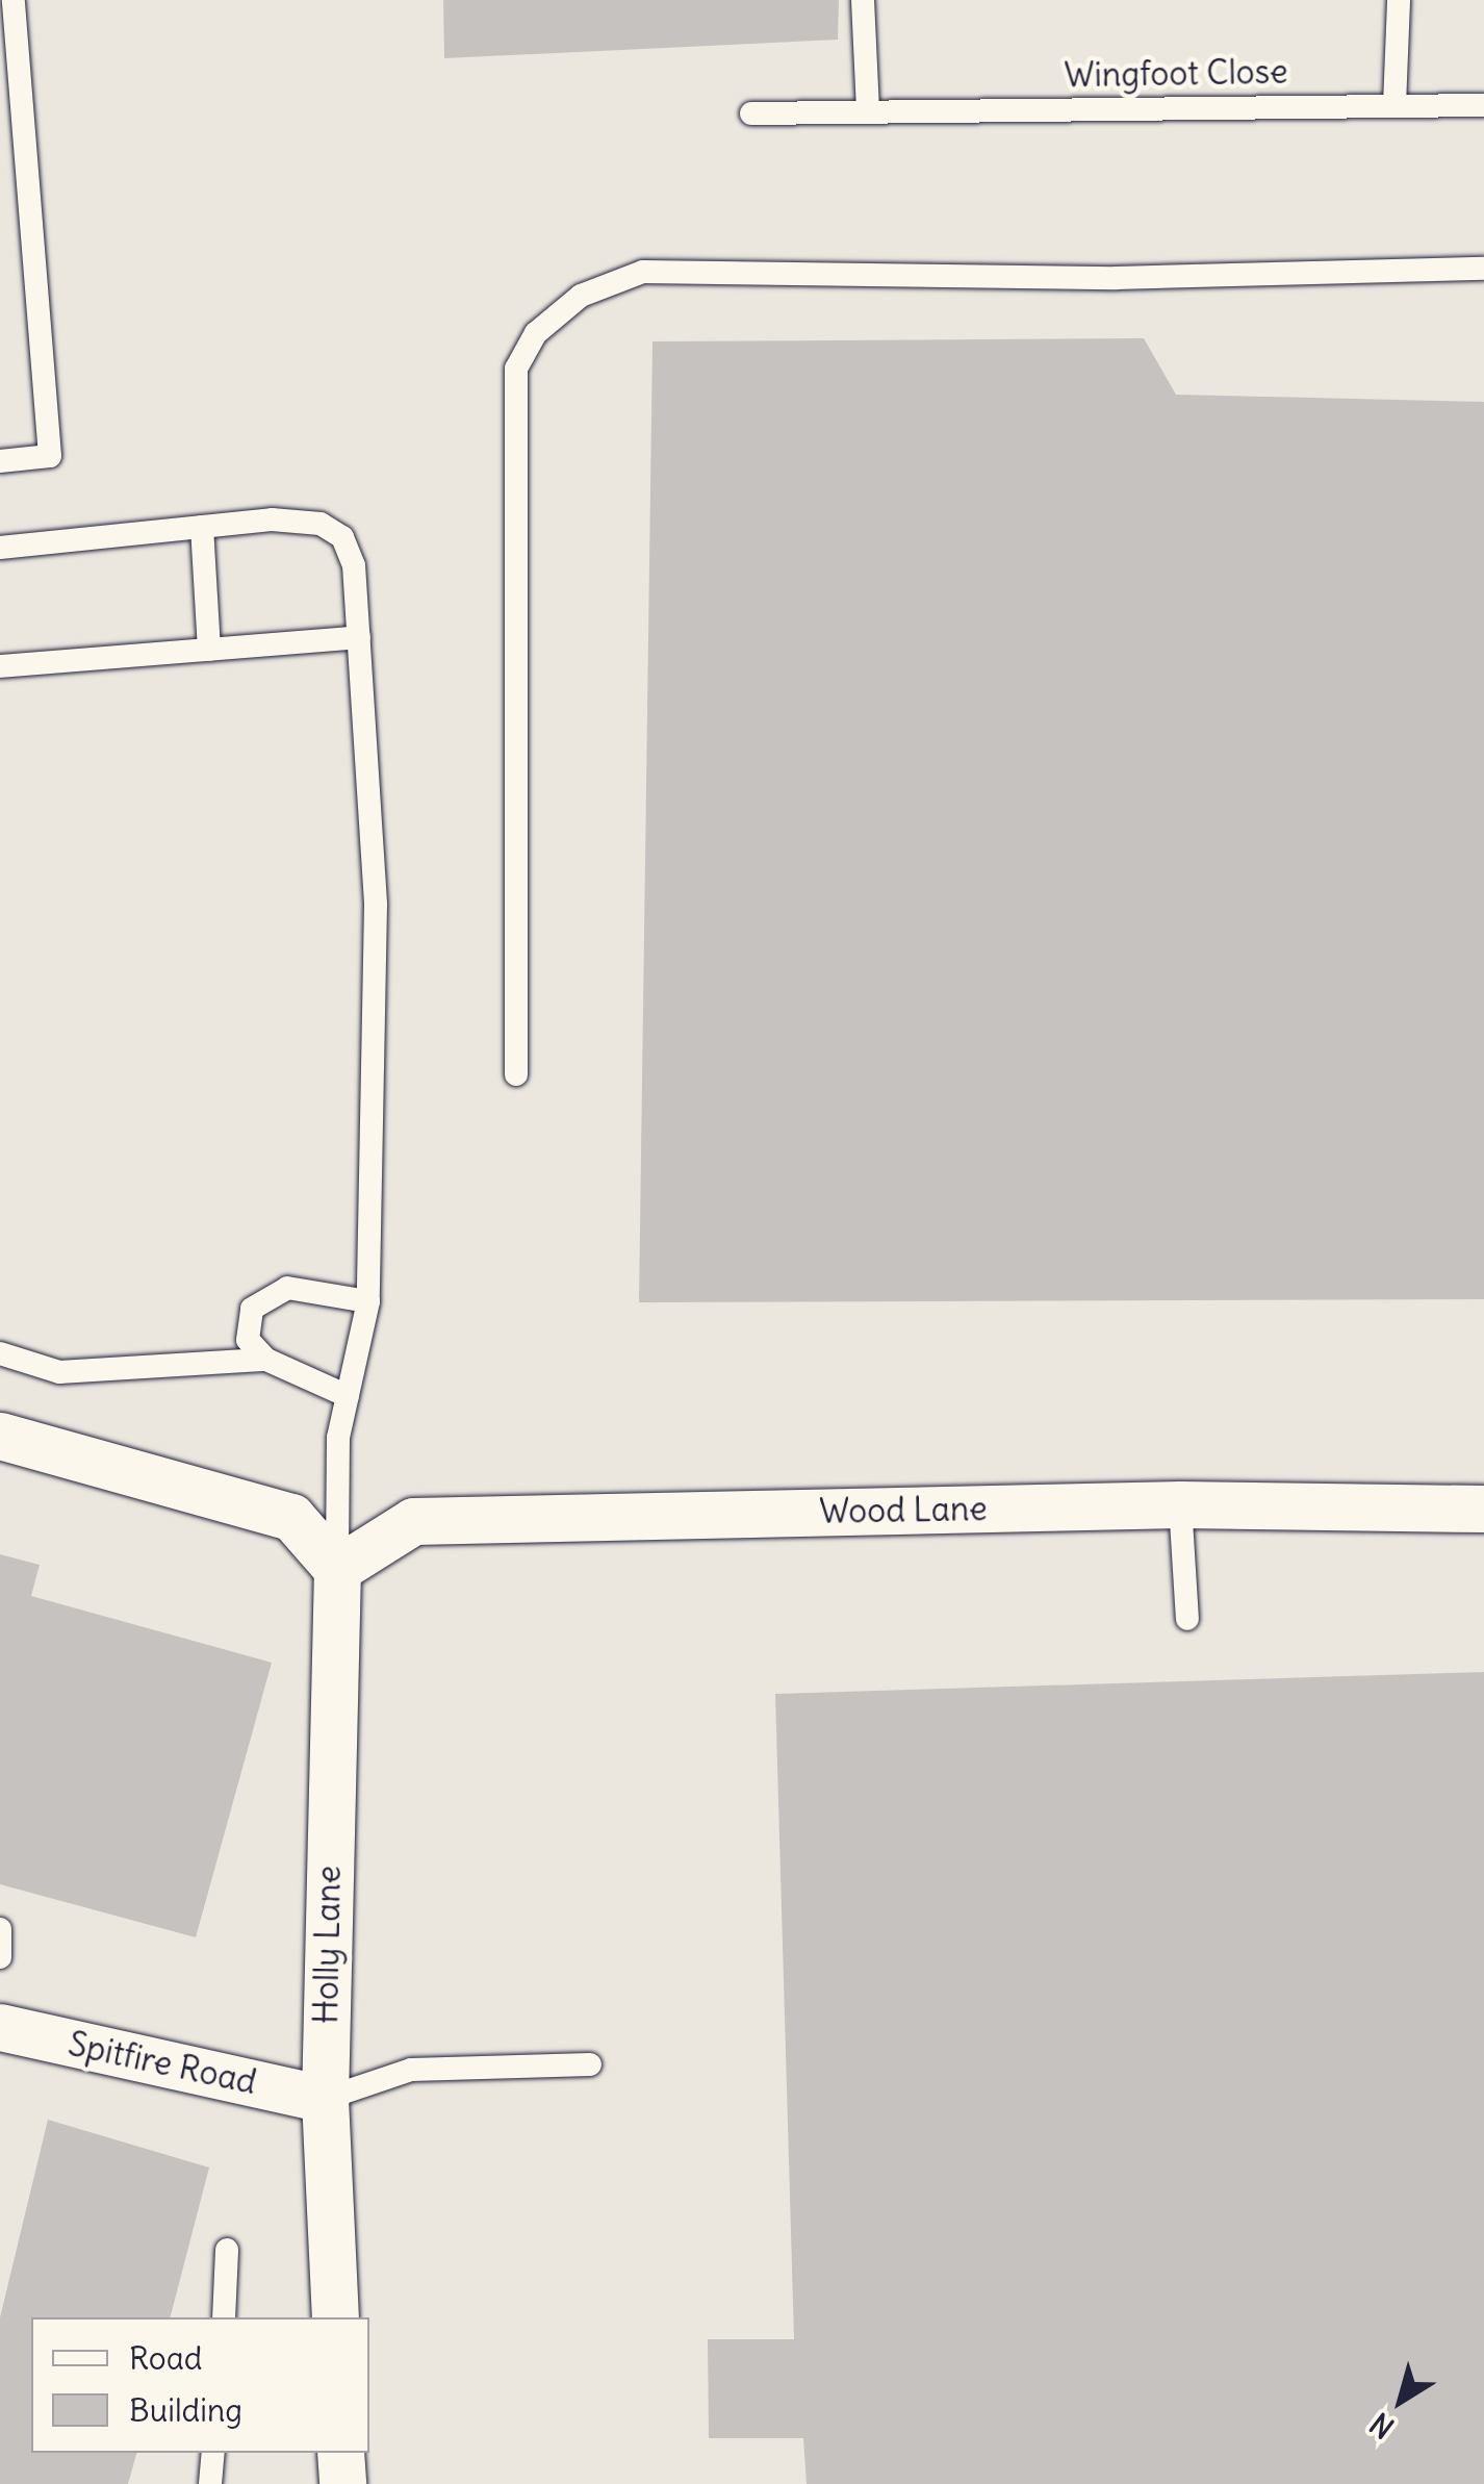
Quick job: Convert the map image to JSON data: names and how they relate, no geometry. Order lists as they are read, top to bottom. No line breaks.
{"streets":{"street":["Wood Lane","Holly Lane","Spitfire Road"],"lane":["Wingfoot Close"]},"crossings":[["Wood Lane","Holly Lane"],["Holly Lane","Spitfire Road"]],"legend":["Road","Building"],"north":"bottom left"}
